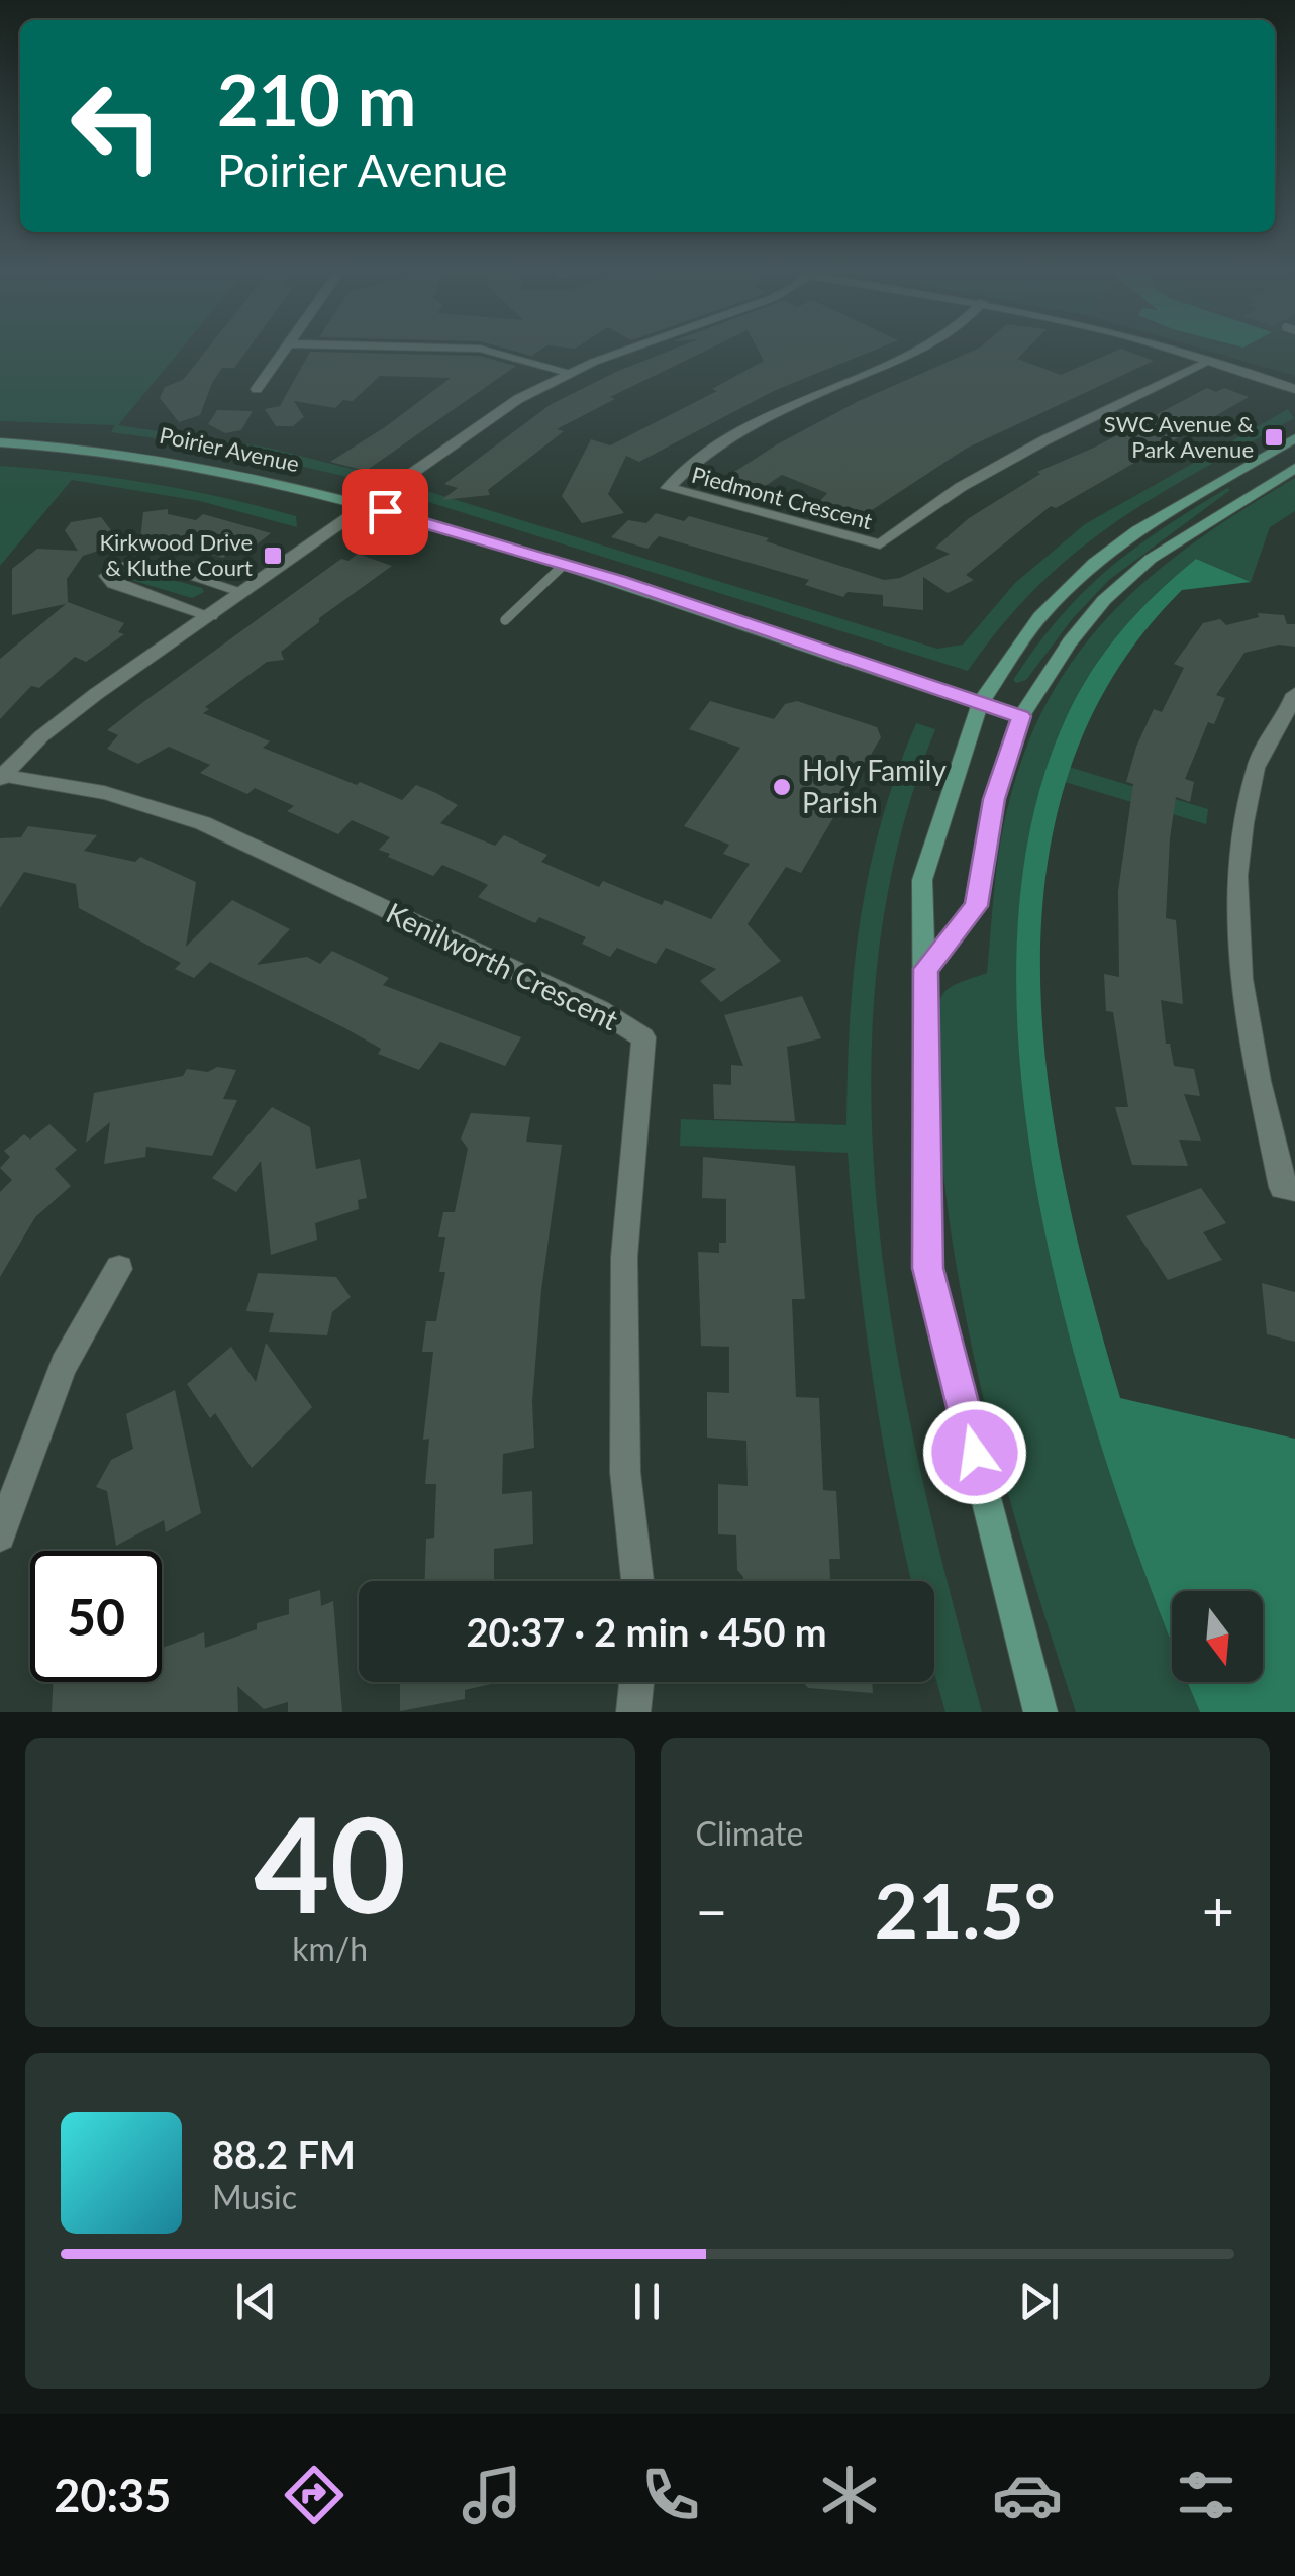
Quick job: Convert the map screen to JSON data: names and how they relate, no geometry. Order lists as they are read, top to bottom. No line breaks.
{"streets":{"main road":["Poirier Avenue"],"street":["Piedmont Crescent","Kenilworth Crescent"]},"places":{"transit":["SWC Avenue & Park Avenue","Kirkwood Drive & Kluthe Court"],"other":["Holy Family Parish"]},"north":"bottom","page":{"turn":["210 m","Poirier Avenue"],"limit":"50","trip":"20:37 · 2 min · 450 m","tile":[["40","km/h"],"Climate"],"heat":["−","21.5°","+"],"song":["88.2 FM","Music"],"tabs":"20:35"}}
